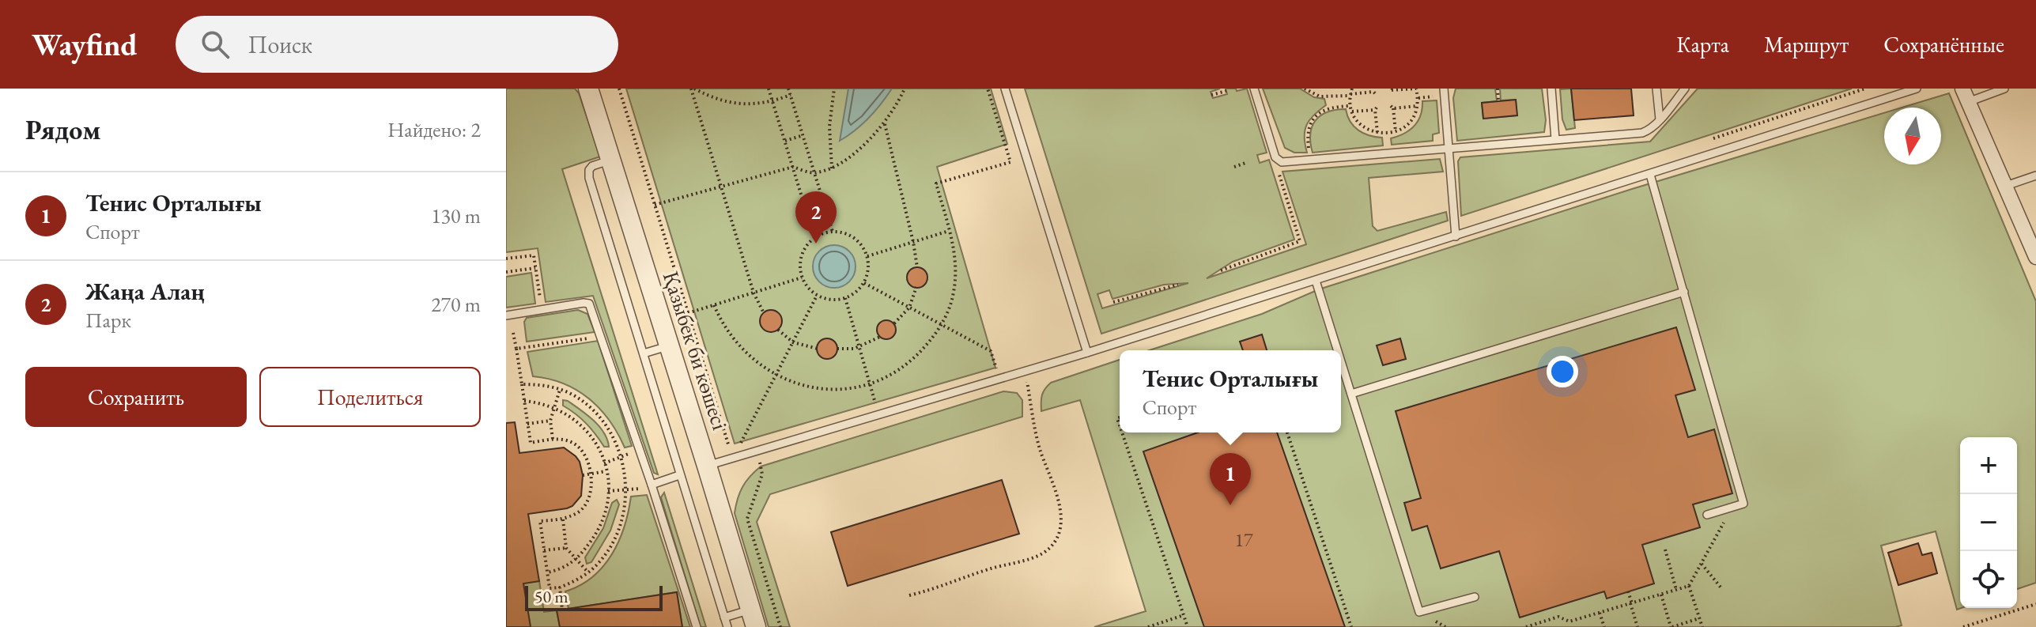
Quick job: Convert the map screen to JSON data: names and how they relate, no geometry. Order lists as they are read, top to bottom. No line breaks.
{"streets":{"street":["Қазыбек би көшесі"]},"house_numbers":["17"],"scale_bar":"50 m","north":"bottom","page":{"header":"Wayfind","search":"Поиск","nav":["Карта","Маршрут","Сохранённые"],"heading":["Рядом","Найдено: 2"],"list":[{"mark":"1","name":"Тенис Орталығы","note":"Спорт","value":"130 m"},{"mark":"2","name":"Жаңа Алаң","note":"Парк","value":"270 m"}],"pins":["2","1"],"buttons":["Сохранить","Поделиться"],"popup":["Тенис Орталығы","Спорт"],"map_buttons":["+","−"],"scale":"50 m"}}
